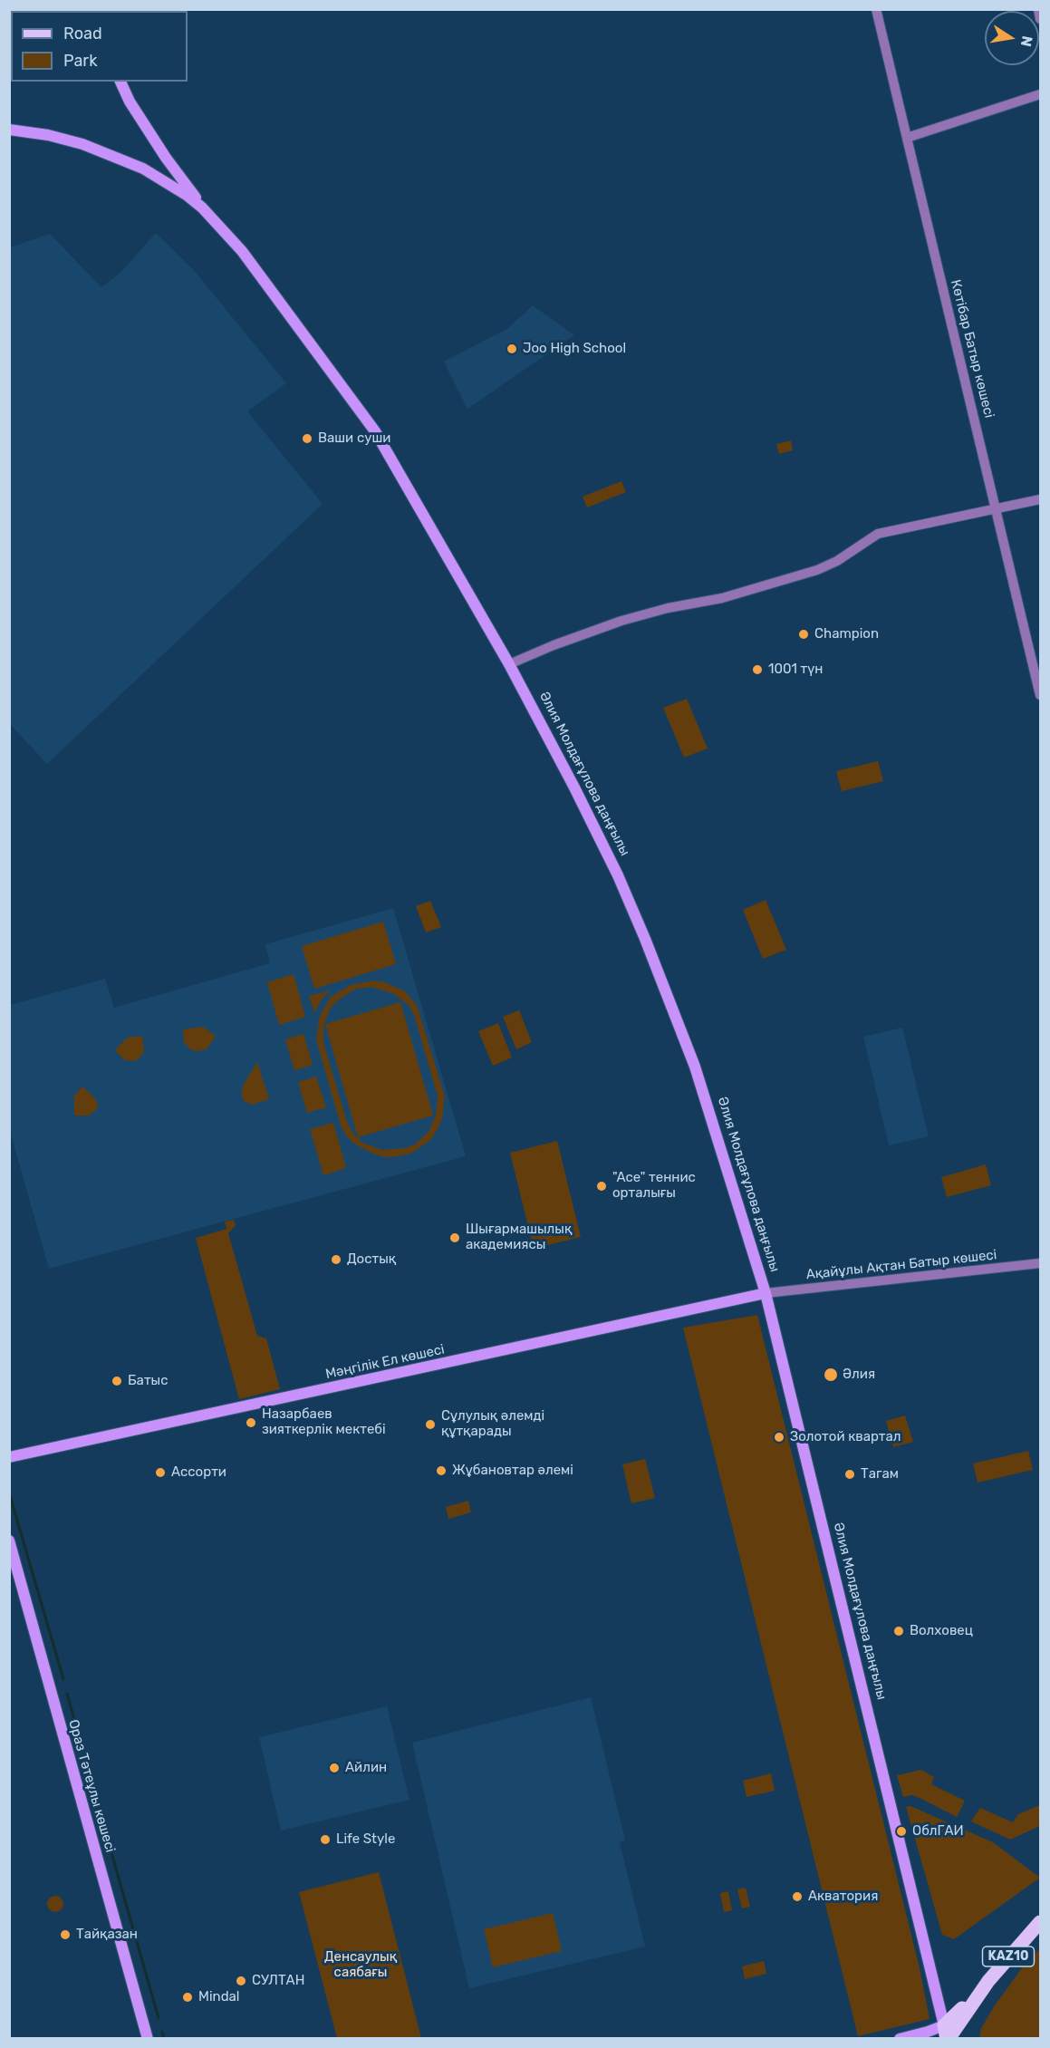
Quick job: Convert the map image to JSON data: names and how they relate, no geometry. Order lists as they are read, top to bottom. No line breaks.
{"streets":{"main road":["Әлия Молдағұлова даңғылы","Мәңгілік Ел көшесі","Ораз Тәтеұлы көшесі","KAZ10"],"street":["Көтібар Батыр көшесі","Ақайұлы Ақтан Батыр көшесі"]},"crossings":[["Әлия Молдағұлова даңғылы","Ақайұлы Ақтан Батыр көшесі"],["Әлия Молдағұлова даңғылы","Мәңгілік Ел көшесі"],["Әлия Молдағұлова даңғылы","KAZ10"],["Ақайұлы Ақтан Батыр көшесі","Мәңгілік Ел көшесі"]],"parks":["Денсаулық саябағы"],"places":["Joo High School","Ваши суши","Champion","1001 түн","\"Ace\" теннис орталығы","Шығармашылық академиясы","Достық","Әлия","Батыс","Назарбаев зияткерлік мектебі","Сұлулық әлемді құтқарады","Золотой квартал","Жұбановтар әлемі","Ассорти","Тагам","Волховец","Айлин","ОблГАИ","Life Style","Акватория","Тайқазан","СУЛТАН","Mindal"],"legend":["Road","Park"],"north":"right"}
